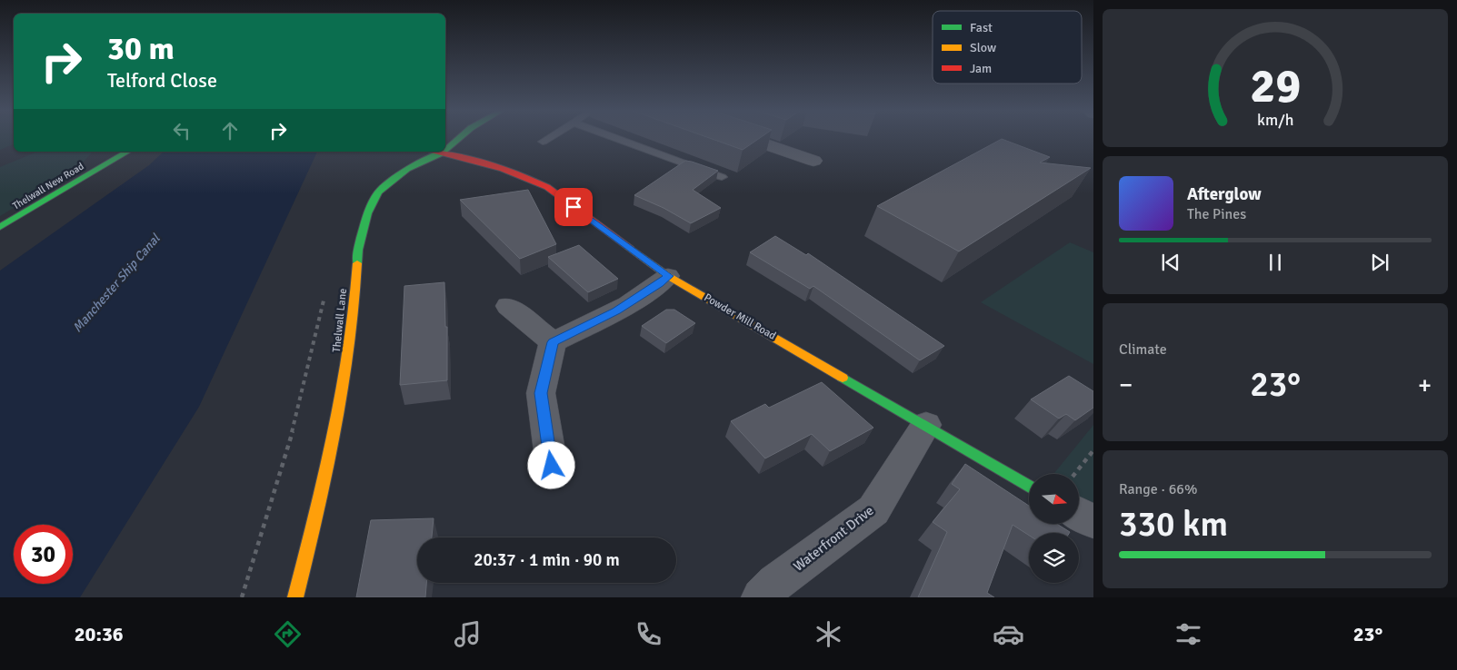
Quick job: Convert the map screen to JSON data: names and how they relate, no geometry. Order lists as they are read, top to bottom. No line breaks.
{"streets":{"street":["Thelwall New Road","Powder Mill Road","Thelwall Lane","Waterfront Drive"]},"crossings":[["Powder Mill Road","Thelwall Lane"],["Powder Mill Road","Waterfront Drive"]],"water":["Manchester Ship Canal"],"legend":["Fast","Slow","Jam"],"north":"right","page":{"turn":["30 m","Telford Close"],"song":["Afterglow","The Pines"],"tile":["Climate",["Range · 66%","330 km"]],"heat":["−","23°","+"],"limit":"30","trip":"20:37 · 1 min · 90 m","tabs":["20:36","23°"],"gauge":["29","km/h"]}}
